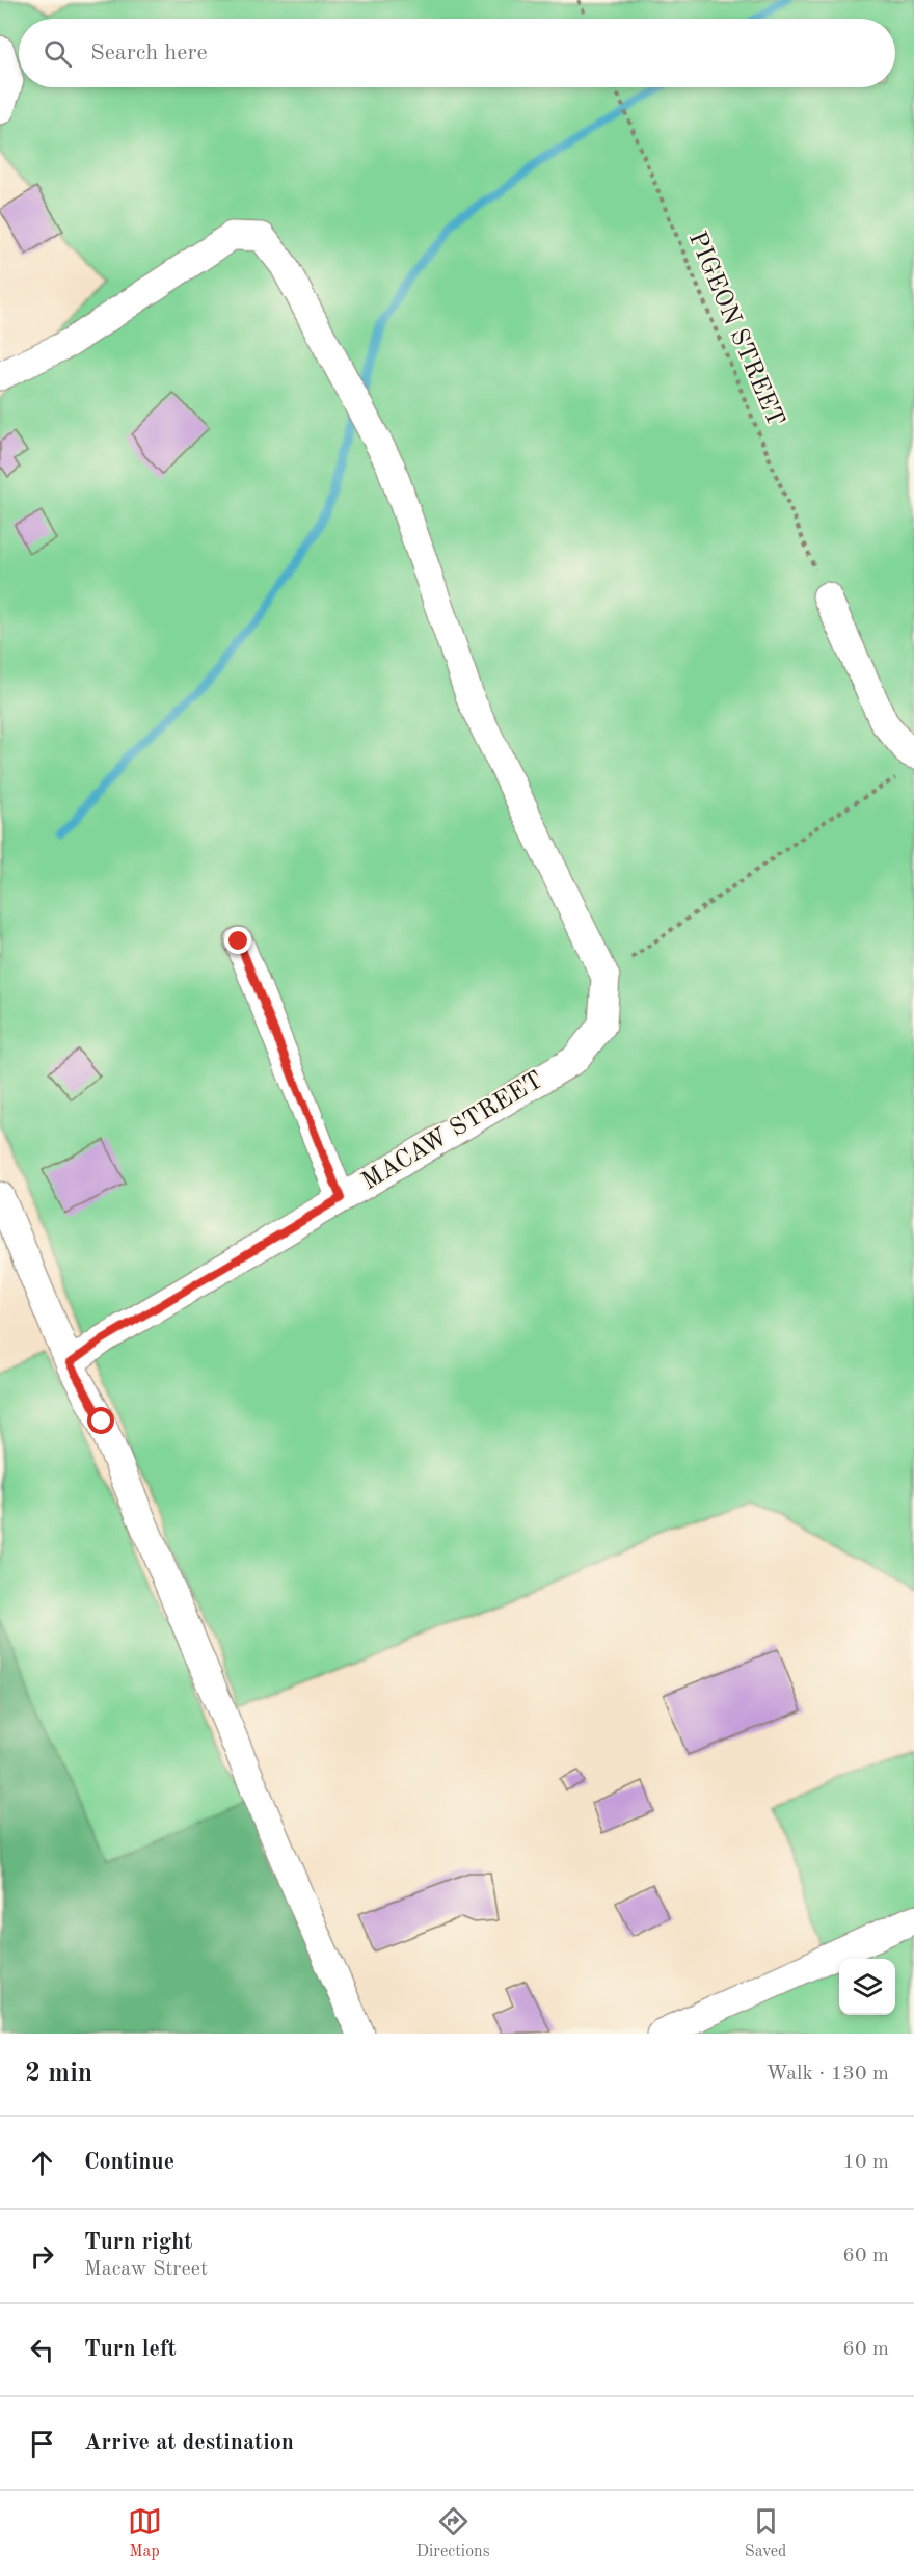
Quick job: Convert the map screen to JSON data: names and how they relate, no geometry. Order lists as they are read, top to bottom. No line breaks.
{"streets":{"street":["MACAW STREET"],"path":["PIGEON STREET"]},"page":{"search":"Search here","heading":["2 min","Walk · 130 m"],"list":[["Continue","10 m"],["Turn right","Macaw Street","60 m"],["Turn left","60 m"],"Arrive at destination"],"nav":["Map","Directions","Saved"]}}
